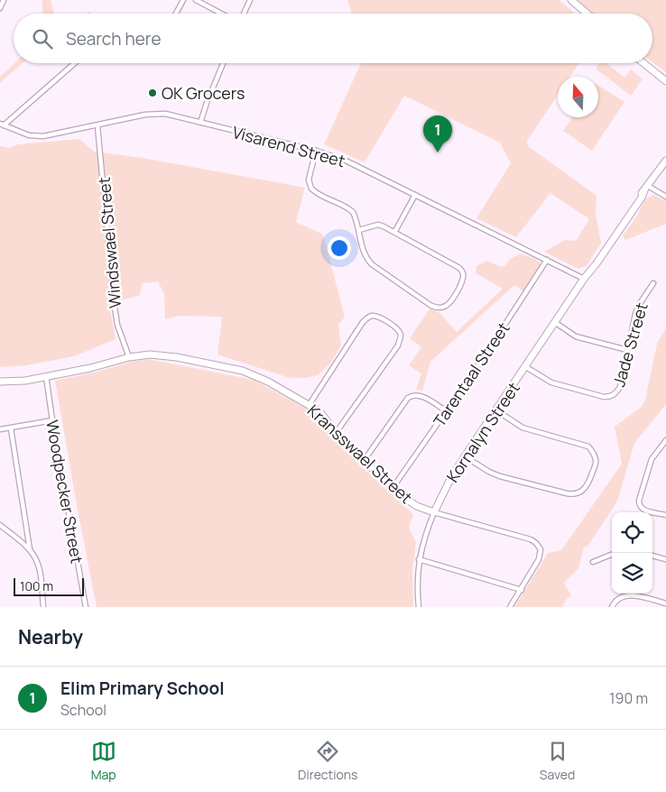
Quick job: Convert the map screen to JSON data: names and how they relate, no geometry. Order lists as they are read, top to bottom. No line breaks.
{"streets":{"street":["Visarend Street","Windswael Street","Jade Street","Tarentaal Street","Kornalyn Street","Kransswael Street","Woodpecker Street"]},"crossings":[["Visarend Street","Windswael Street"],["Visarend Street","Tarentaal Street"],["Visarend Street","Kornalyn Street"],["Windswael Street","Kransswael Street"],["Jade Street","Kornalyn Street"],["Tarentaal Street","Kransswael Street"],["Kornalyn Street","Kransswael Street"],["Kransswael Street","Woodpecker Street"]],"places":["OK Grocers"],"scale_bar":"100 m","north":"top","page":{"search":"Search here","pins":"1","scale":"100 m","heading":"Nearby","list":[{"mark":"1","name":"Elim Primary School","note":"School","value":"190 m"}],"nav":["Map","Directions","Saved"]}}
